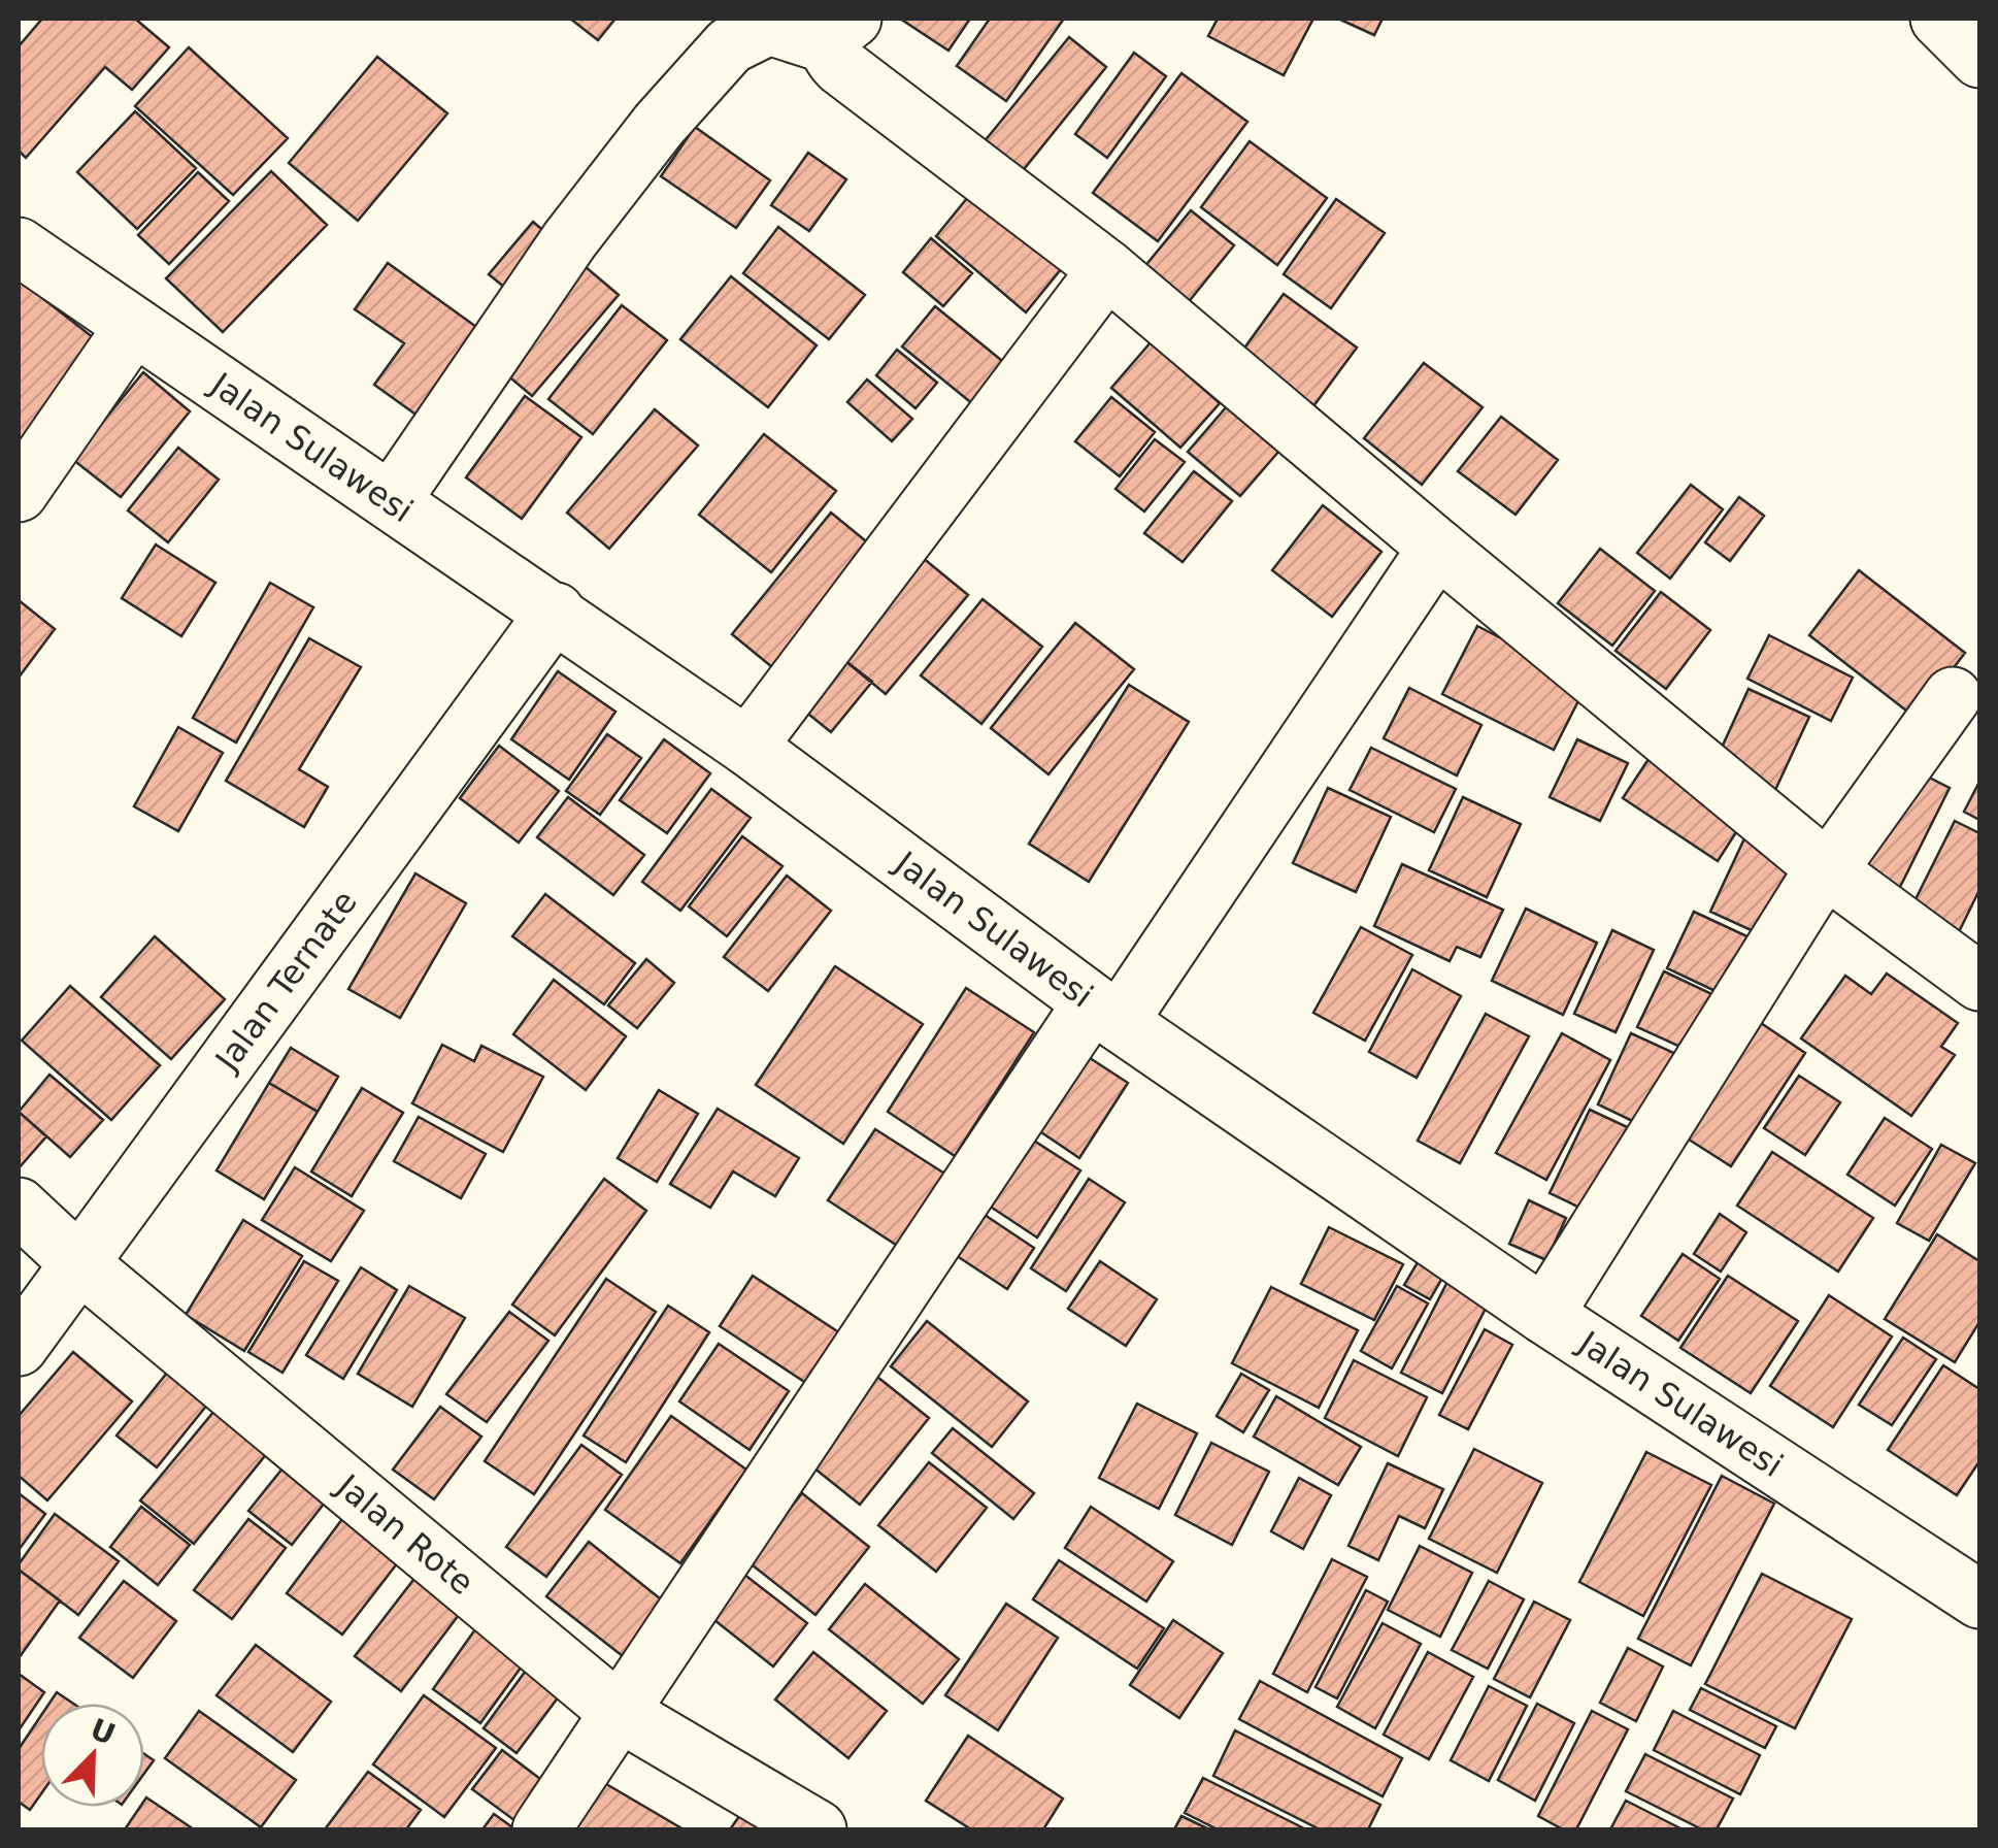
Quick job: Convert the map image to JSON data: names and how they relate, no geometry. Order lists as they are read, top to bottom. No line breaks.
{"streets":{"street":["Jalan Sulawesi","Jalan Ternate","Jalan Rote"]},"crossings":[["Jalan Sulawesi","Jalan Ternate"],["Jalan Ternate","Jalan Rote"]],"north":"top right"}
